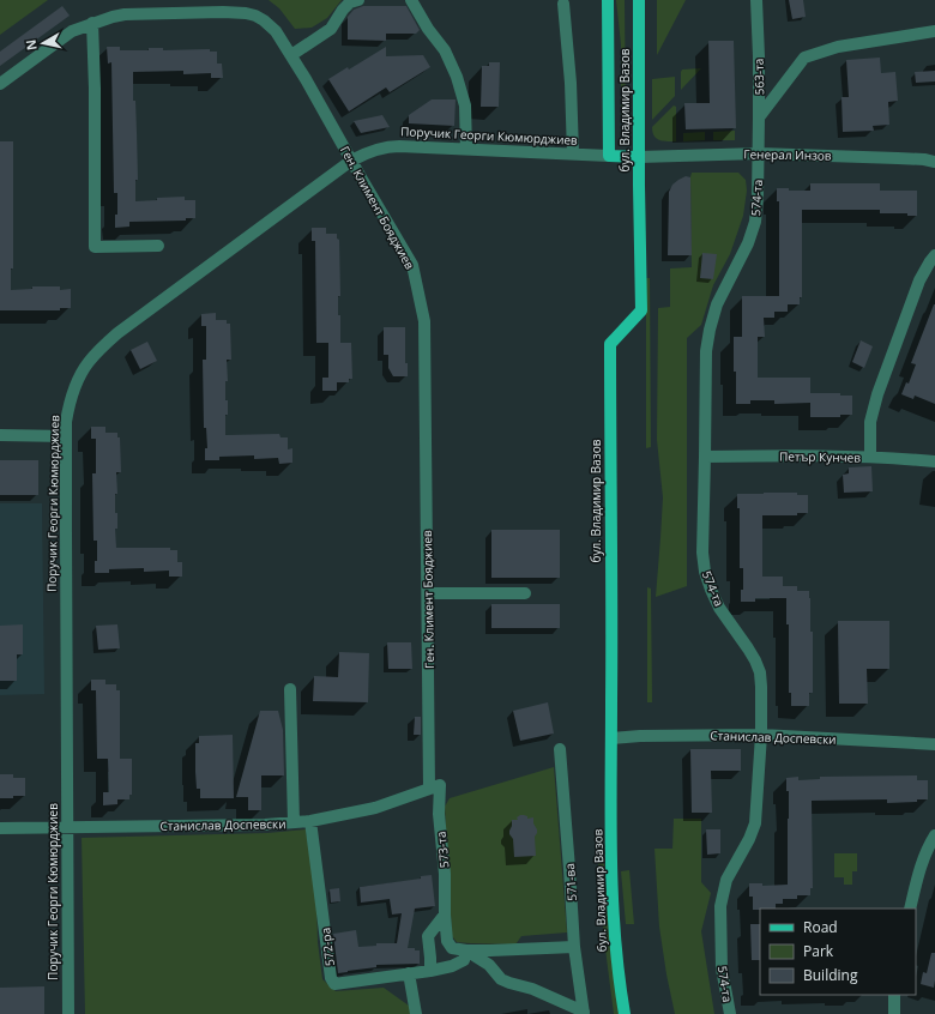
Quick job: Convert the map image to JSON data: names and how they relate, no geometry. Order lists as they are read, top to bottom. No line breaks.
{"streets":{"main road":["бул. Владимир Вазов","Поручик Георги Кюмюрджиев"],"street":["563-та","Генерал Инзов","574-та","Ген. Климент Бояджиев","Петър Кунчев","Станислав Доспевски","573-та","571-ва","572-ра"]},"crossings":[["563-та","Генерал Инзов"],["563-та","574-та"],["бул. Владимир Вазов","Поручик Георги Кюмюрджиев"],["бул. Владимир Вазов","Генерал Инзов"],["бул. Владимир Вазов","Станислав Доспевски"],["Поручик Георги Кюмюрджиев","Генерал Инзов"],["Поручик Георги Кюмюрджиев","Ген. Климент Бояджиев"],["Поручик Георги Кюмюрджиев","Станислав Доспевски"],["Генерал Инзов","574-та"],["574-та","Петър Кунчев"],["574-та","Станислав Доспевски"],["Ген. Климент Бояджиев","Станислав Доспевски"],["Ген. Климент Бояджиев","573-та"],["Станислав Доспевски","573-та"],["Станислав Доспевски","572-ра"]],"legend":["Road","Park","Building"],"north":"left"}
